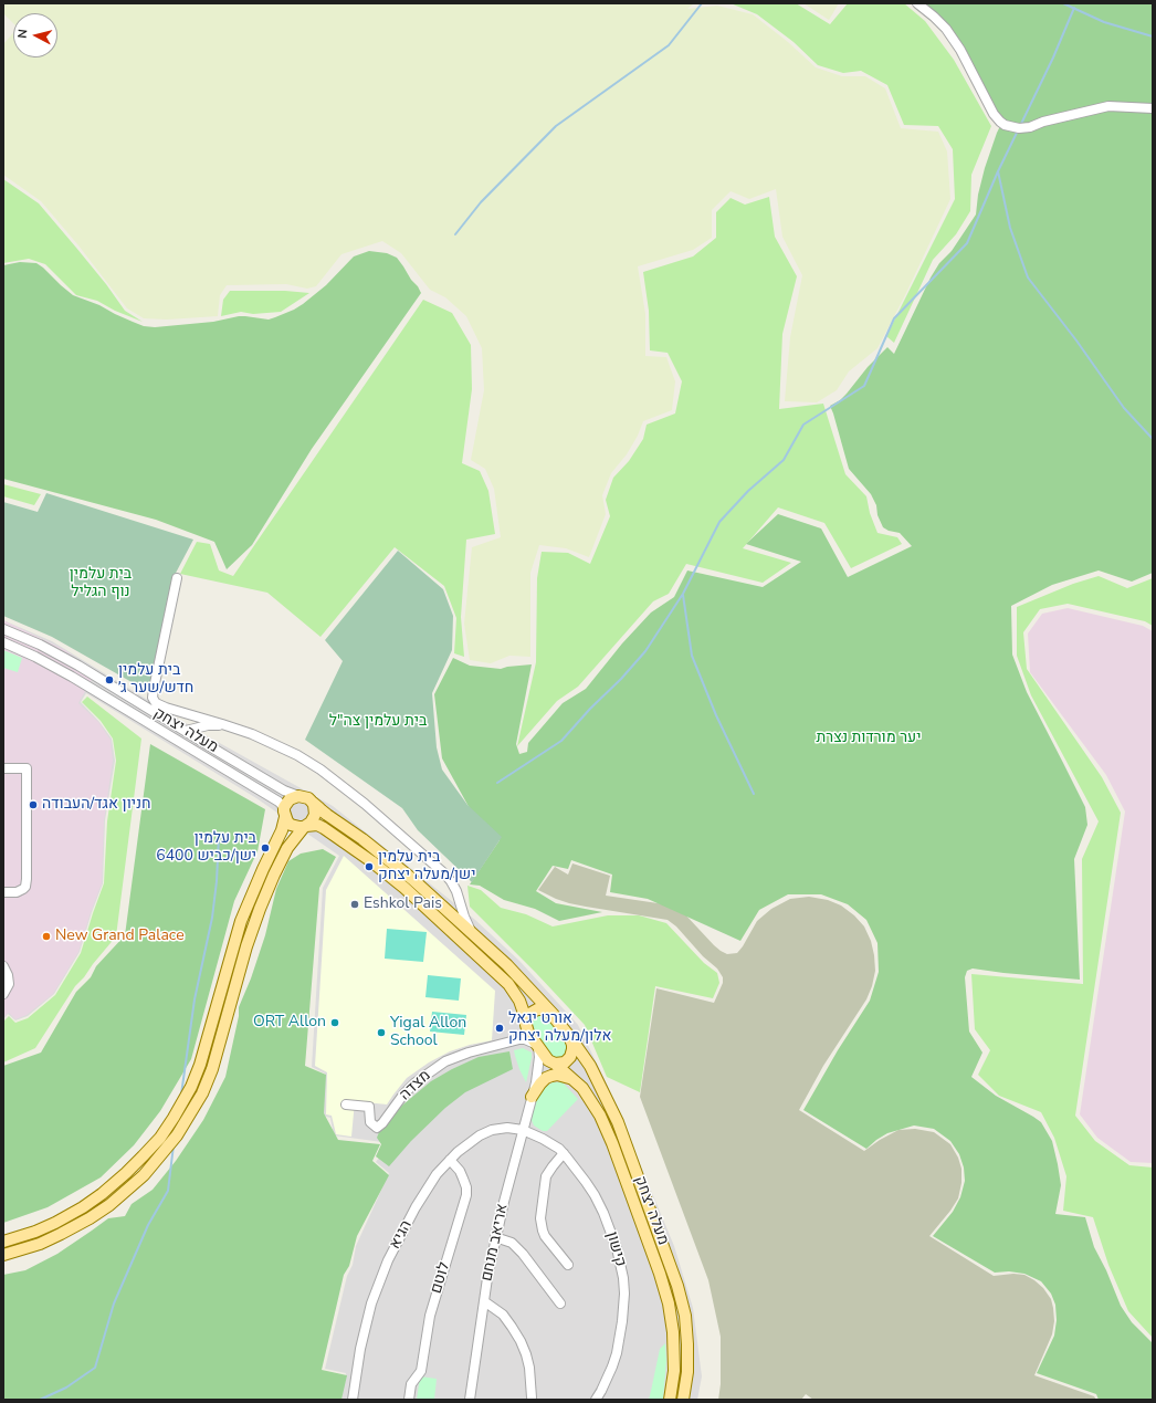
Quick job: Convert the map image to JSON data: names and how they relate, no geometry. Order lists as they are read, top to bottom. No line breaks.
{"streets":{"main road":["מעלה יצחק"],"street":["מצדה","הגיא","אריאב מנחם","קישון","לוטם"]},"crossings":[["מעלה יצחק","מצדה"],["הגיא","אריאב מנחם"],["הגיא","קישון"],["הגיא","לוטם"],["אריאב מנחם","קישון"]],"parks":["בית עלמין נוף הגליל","בית עלמין צה\"ל","יער מורדות נצרת"],"places":["בית עלמין חדש/שער ג׳","חניון אגד/העבודה","בית עלמין ישן/כביש 6400","בית עלמין ישן/מעלה יצחק","Eshkol Pais","New Grand Palace","ORT Allon","אורט יגאל אלון/מעלה יצחק","Yigal Allon School"],"north":"left"}
